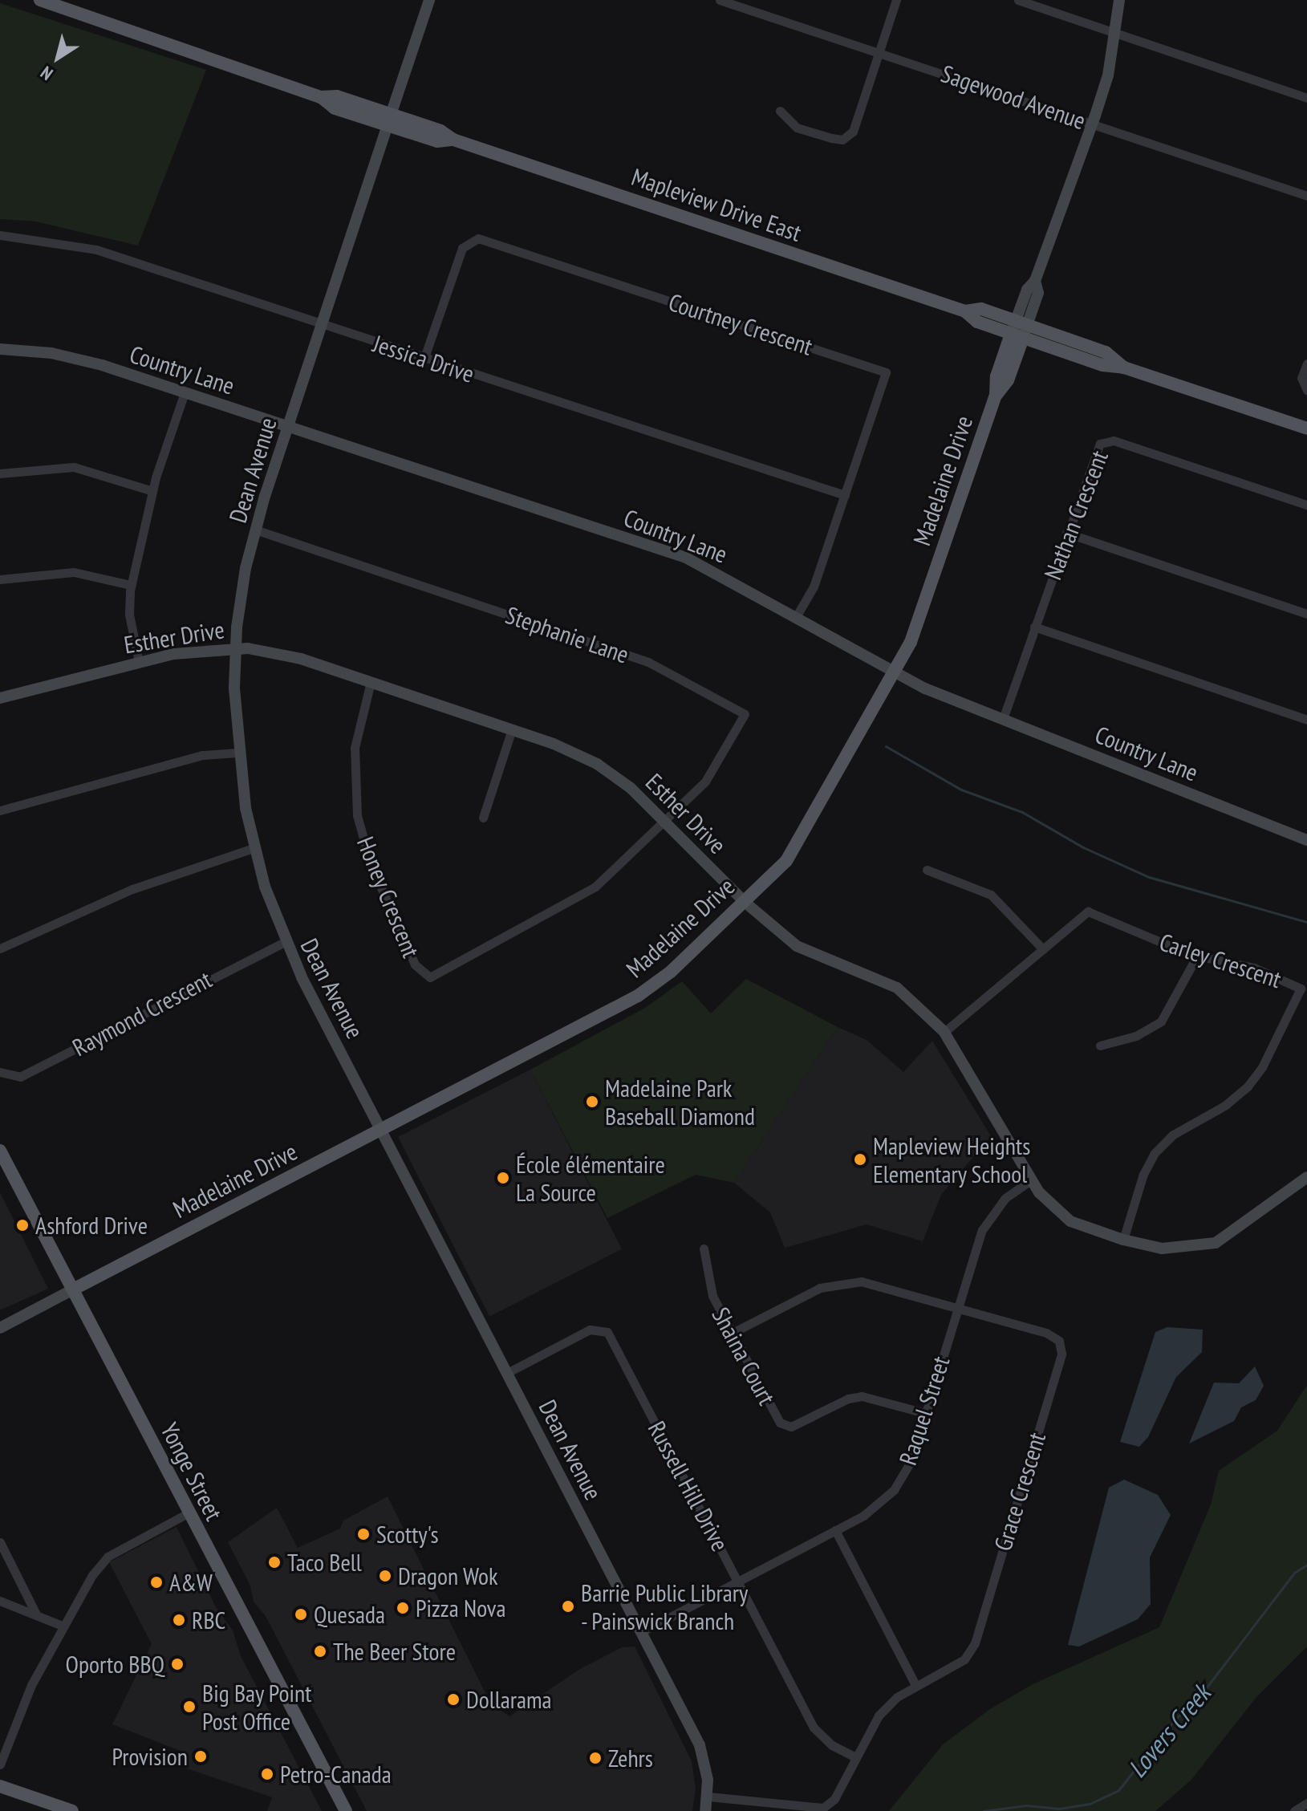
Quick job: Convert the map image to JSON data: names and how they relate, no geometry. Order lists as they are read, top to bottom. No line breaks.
{"streets":{"main road":["Mapleview Drive East","Madelaine Drive","Yonge Street"],"street":["Sagewood Avenue","Courtney Crescent","Jessica Drive","Country Lane","Dean Avenue","Nathan Crescent","Stephanie Lane","Esther Drive","Honey Crescent","Carley Crescent","Raymond Crescent","Shaina Court","Raquel Street","Russell Hill Drive","Grace Crescent"]},"crossings":[["Sagewood Avenue","Madelaine Drive"],["Mapleview Drive East","Dean Avenue"],["Mapleview Drive East","Madelaine Drive"],["Courtney Crescent","Jessica Drive"],["Courtney Crescent","Country Lane"],["Jessica Drive","Dean Avenue"],["Country Lane","Dean Avenue"],["Country Lane","Madelaine Drive"],["Country Lane","Nathan Crescent"],["Dean Avenue","Madelaine Drive"],["Dean Avenue","Stephanie Lane"],["Dean Avenue","Esther Drive"],["Dean Avenue","Raymond Crescent"],["Dean Avenue","Raquel Street"],["Dean Avenue","Russell Hill Drive"],["Dean Avenue","Grace Crescent"],["Madelaine Drive","Esther Drive"],["Madelaine Drive","Yonge Street"],["Stephanie Lane","Esther Drive"],["Stephanie Lane","Honey Crescent"],["Esther Drive","Honey Crescent"],["Esther Drive","Carley Crescent"],["Esther Drive","Raquel Street"],["Shaina Court","Raquel Street"],["Shaina Court","Grace Crescent"],["Raquel Street","Russell Hill Drive"],["Raquel Street","Grace Crescent"],["Russell Hill Drive","Grace Crescent"]],"water":["Lovers Creek"],"places":["Madelaine Park Baseball Diamond","Mapleview Heights Elementary School","École élémentaire La Source","Ashford Drive","Scotty's","Taco Bell","Dragon Wok","A&W","Barrie Public Library - Painswick Branch","Pizza Nova","Quesada","RBC","The Beer Store","Oporto BBQ","Dollarama","Big Bay Point Post Office","Provision","Zehrs","Petro-Canada"],"north":"bottom left"}
